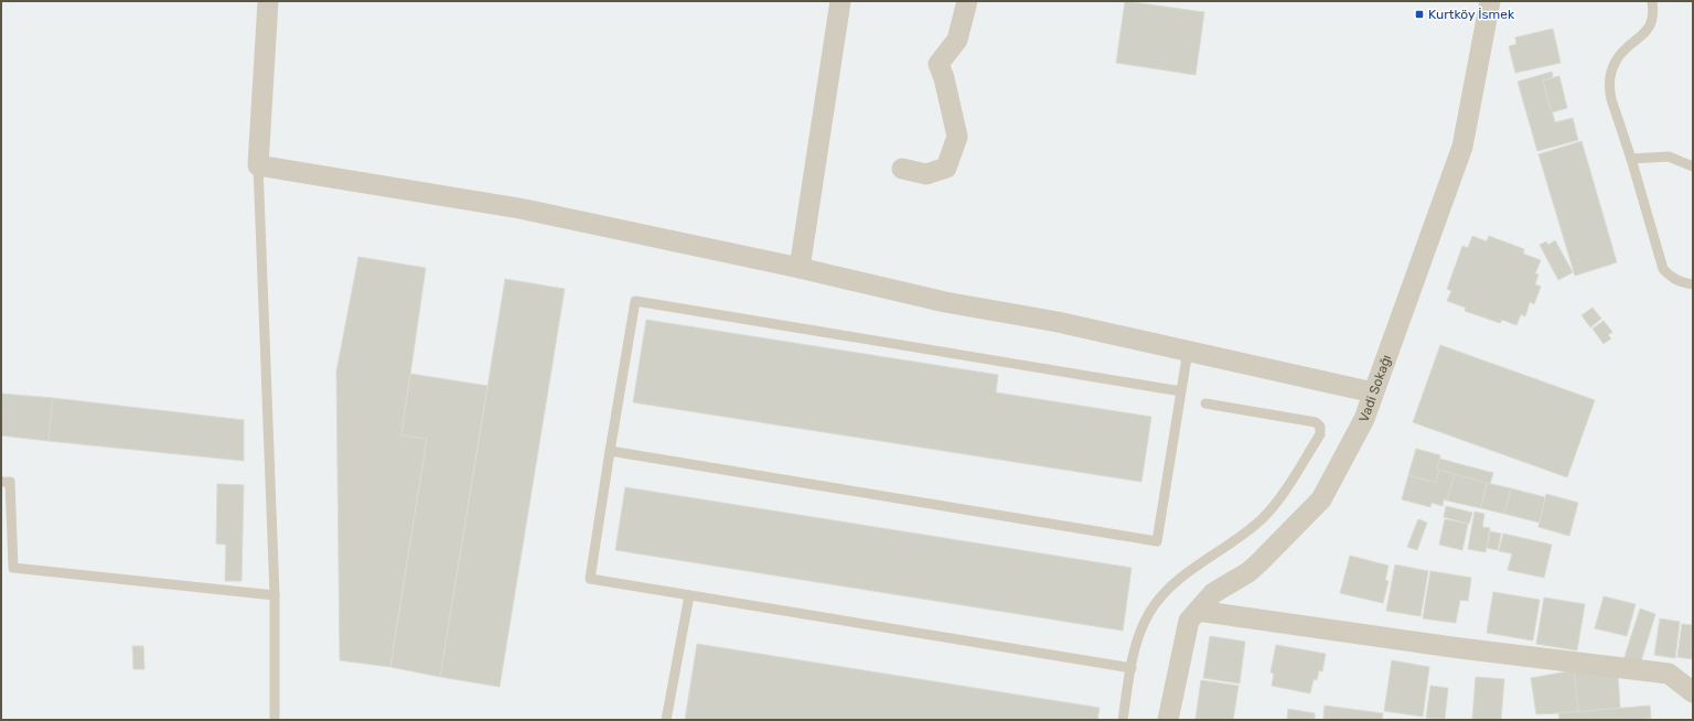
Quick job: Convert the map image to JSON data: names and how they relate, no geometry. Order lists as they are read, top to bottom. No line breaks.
{"streets":{"street":["Vadi Sokağı"]},"places":{"transit":["Kurtköy İsmek"]}}
